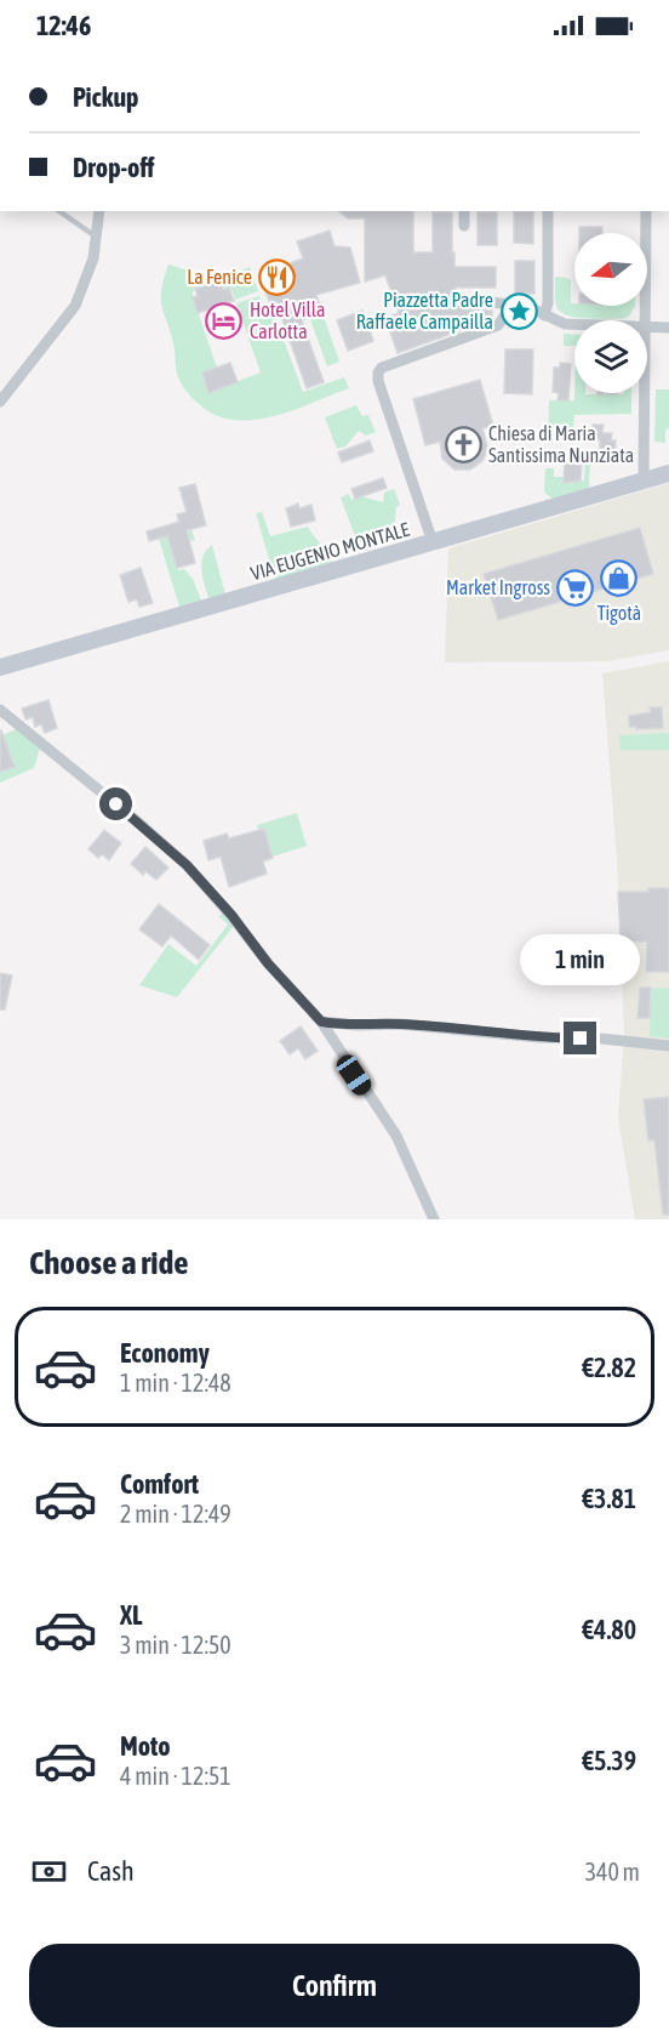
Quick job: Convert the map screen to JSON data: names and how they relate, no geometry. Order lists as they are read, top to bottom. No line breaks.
{"streets":{"main road":["VIA EUGENIO MONTALE"]},"places":{"restaurant":["La Fenice"],"place":["Piazzetta Padre Raffaele Campailla"],"hotel":["Hotel Villa Carlotta"],"church":["Chiesa di Maria Santissima Nunziata"],"shop":["Tigotà"],"supermarket":["Market Ingross"]},"north":"left","page":{"status":"12:46","banner":["Pickup","Drop-off"],"bubble":"1 min","heading":"Choose a ride","list":[{"name":"Economy","note":"1 min · 12:48","value":"€2.82"},{"name":"Comfort","note":"2 min · 12:49","value":"€3.81"},{"name":"XL","note":"3 min · 12:50","value":"€4.80"},{"name":"Moto","note":"4 min · 12:51","value":"€5.39"}],"pay":["Cash","340 m"],"buttons":"Confirm"}}
